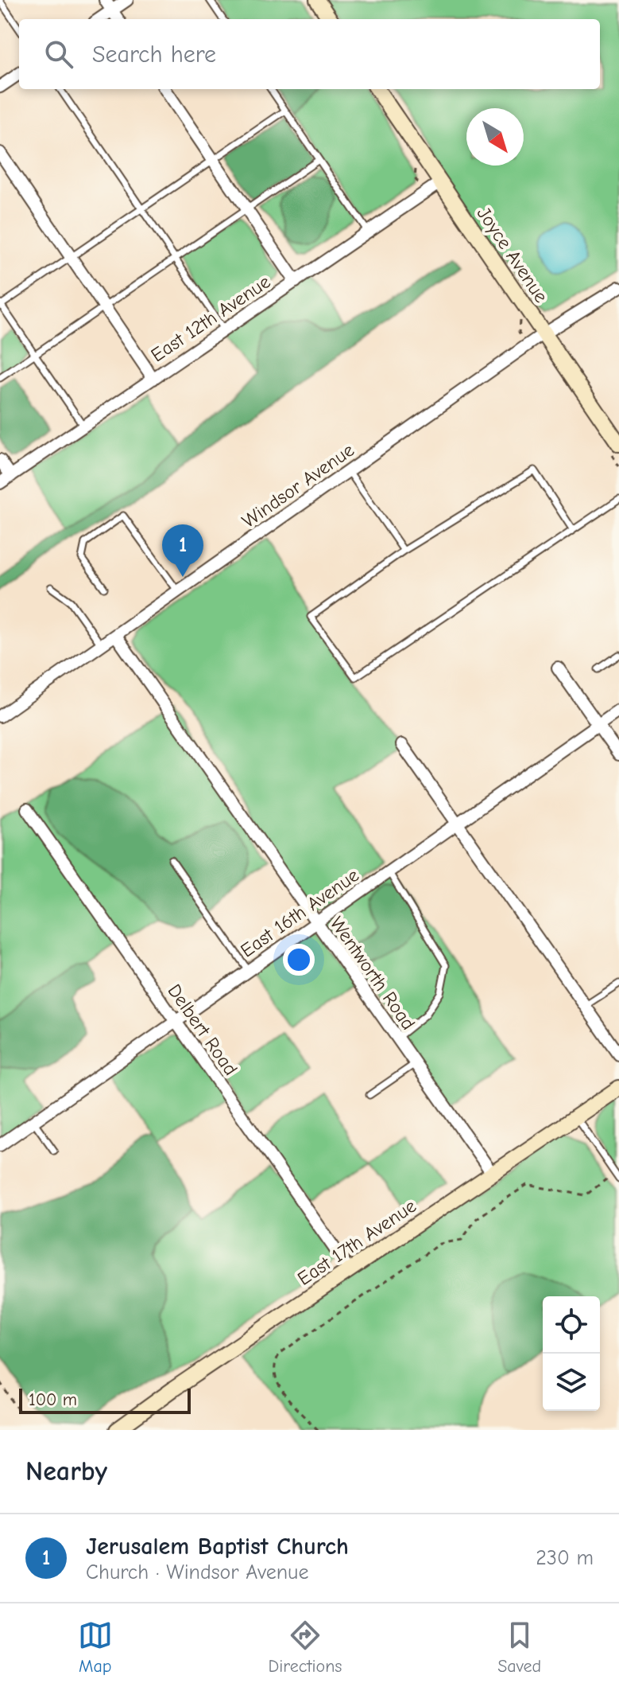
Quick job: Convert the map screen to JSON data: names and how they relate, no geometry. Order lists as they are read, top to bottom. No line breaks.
{"streets":{"street":["Joyce Avenue","East 12th Avenue","Windsor Avenue","East 16th Avenue","Wentworth Road","Delbert Road","East 17th Avenue"]},"crossings":[["Joyce Avenue","East 12th Avenue"],["Joyce Avenue","Windsor Avenue"],["Windsor Avenue","Wentworth Road"],["East 16th Avenue","Wentworth Road"],["East 16th Avenue","Delbert Road"],["Wentworth Road","East 17th Avenue"],["Delbert Road","East 17th Avenue"]],"scale_bar":"100 m","north":"bottom right","page":{"search":"Search here","pins":"1","scale":"100 m","heading":"Nearby","list":[{"mark":"1","name":"Jerusalem Baptist Church","note":"Church · Windsor Avenue","value":"230 m"}],"nav":["Map","Directions","Saved"]}}
